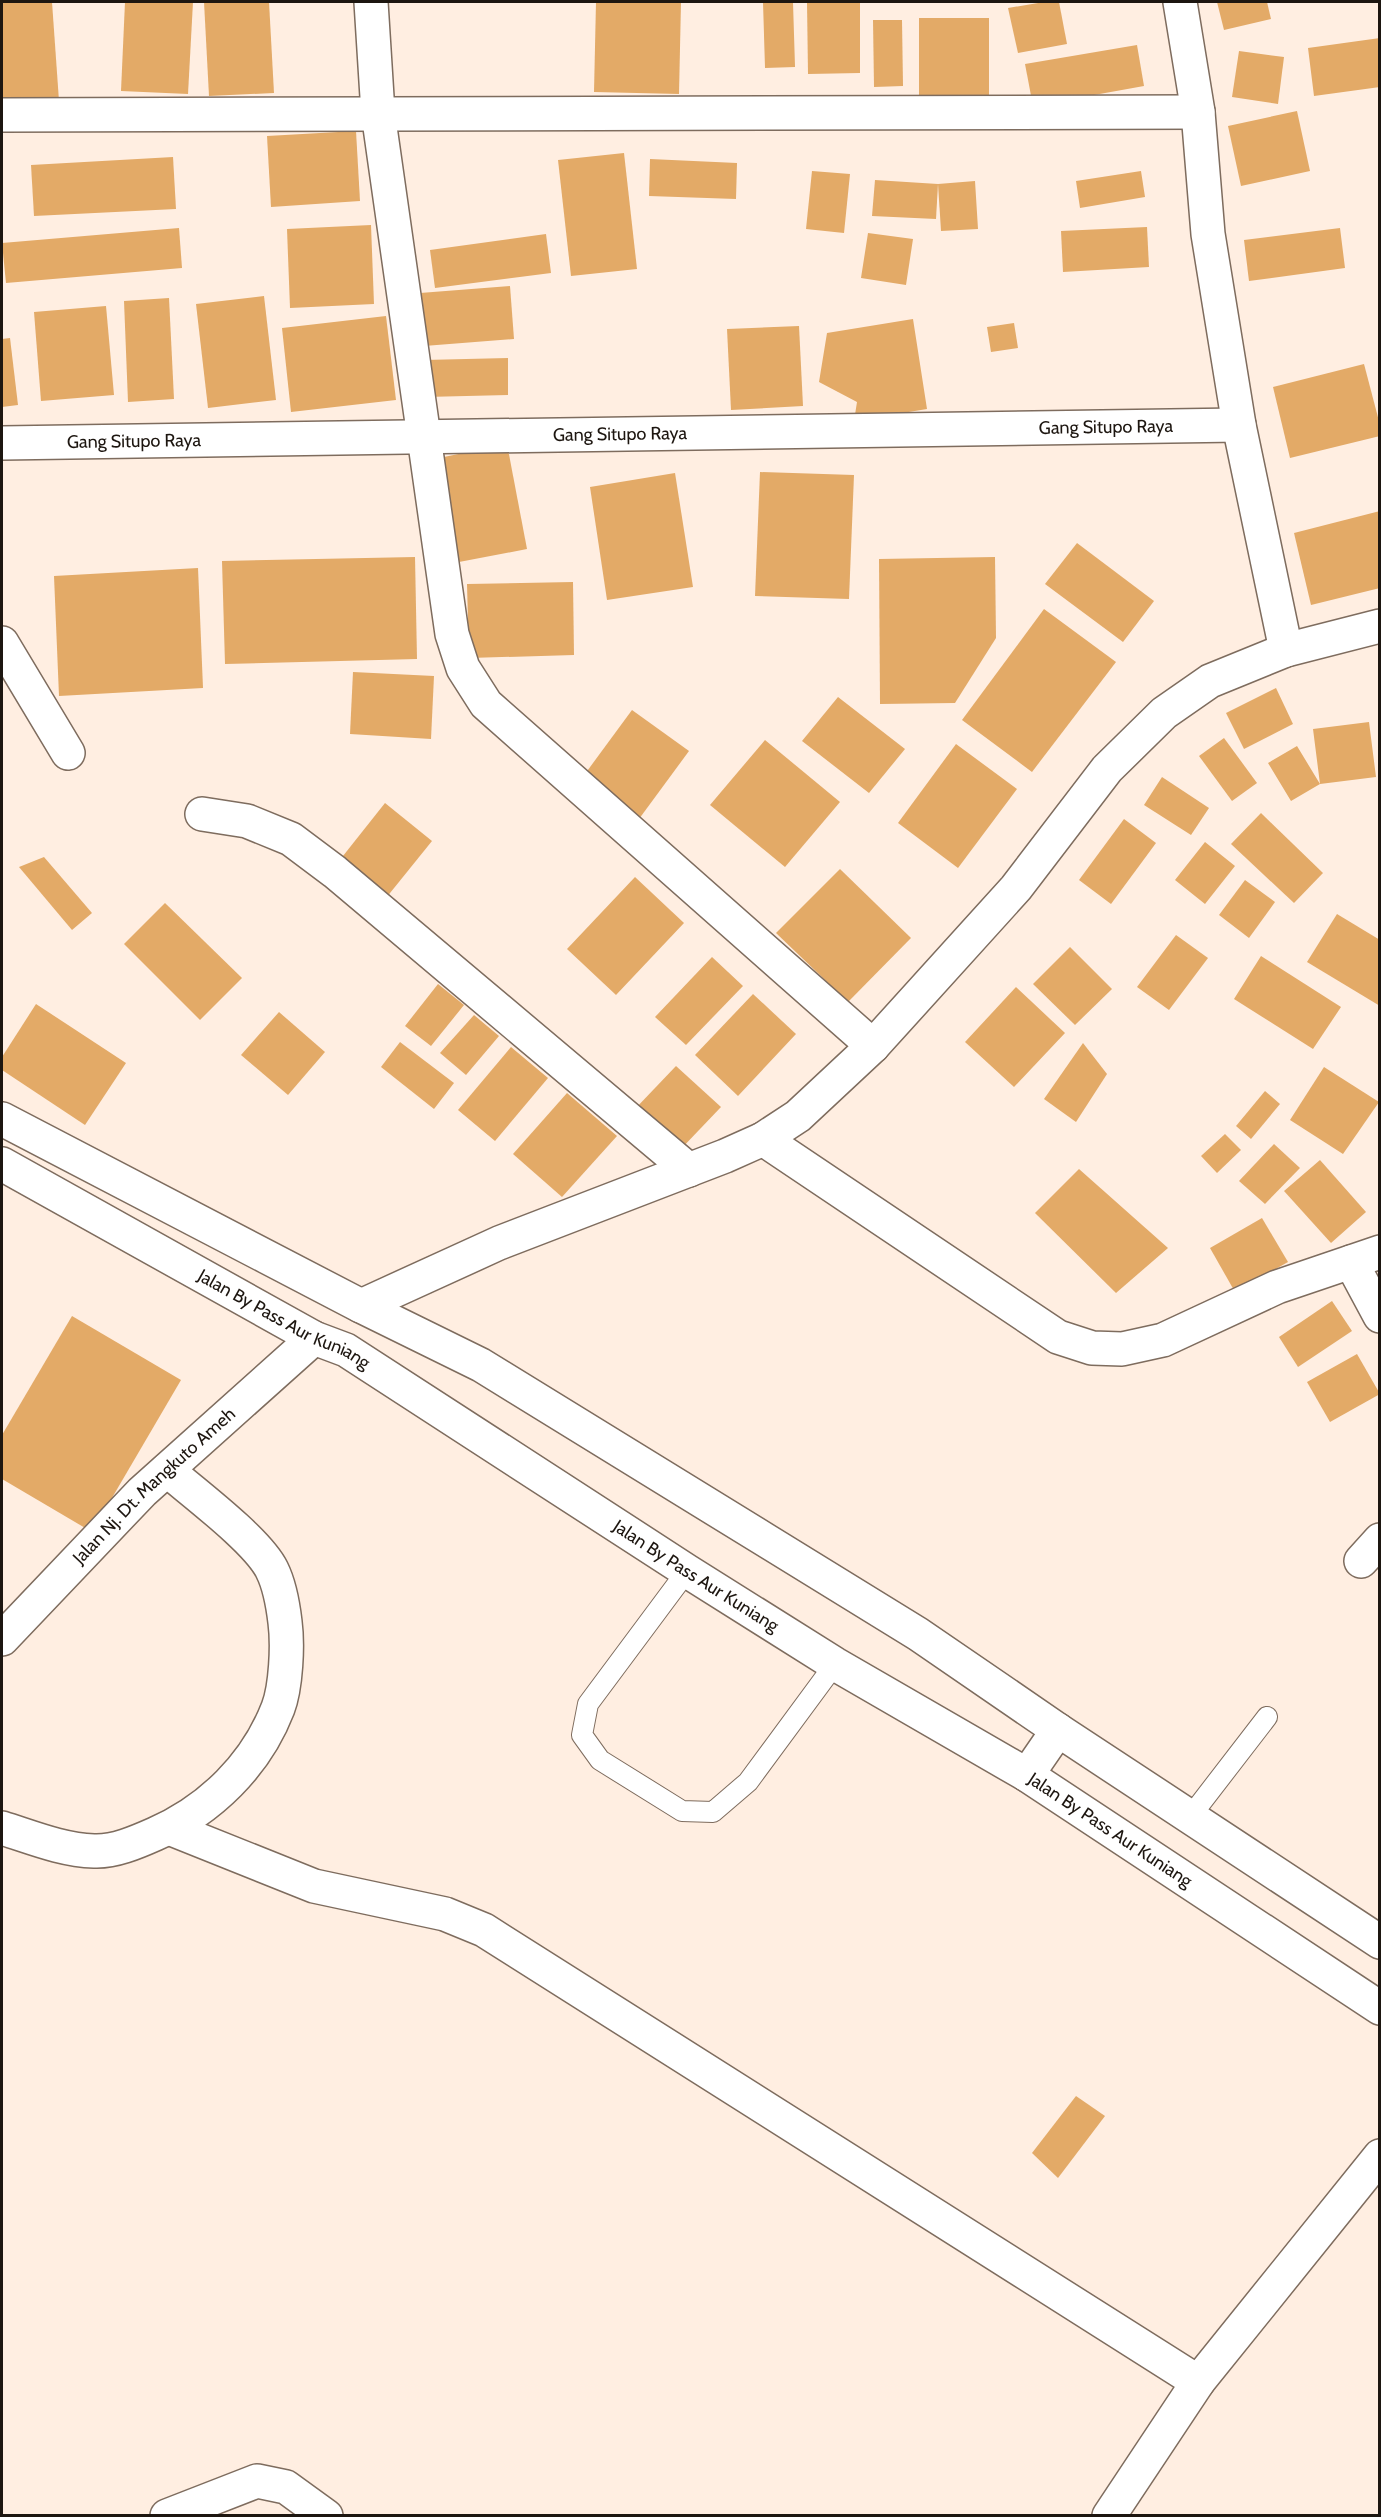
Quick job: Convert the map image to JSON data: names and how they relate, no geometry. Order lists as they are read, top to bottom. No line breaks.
{"streets":{"main road":["Gang Situpo Raya","Jalan By Pass Aur Kuniang","Jalan Nj. Dt. Mangkuto Ameh"]},"crossings":[["Jalan By Pass Aur Kuniang","Jalan Nj. Dt. Mangkuto Ameh"]]}
